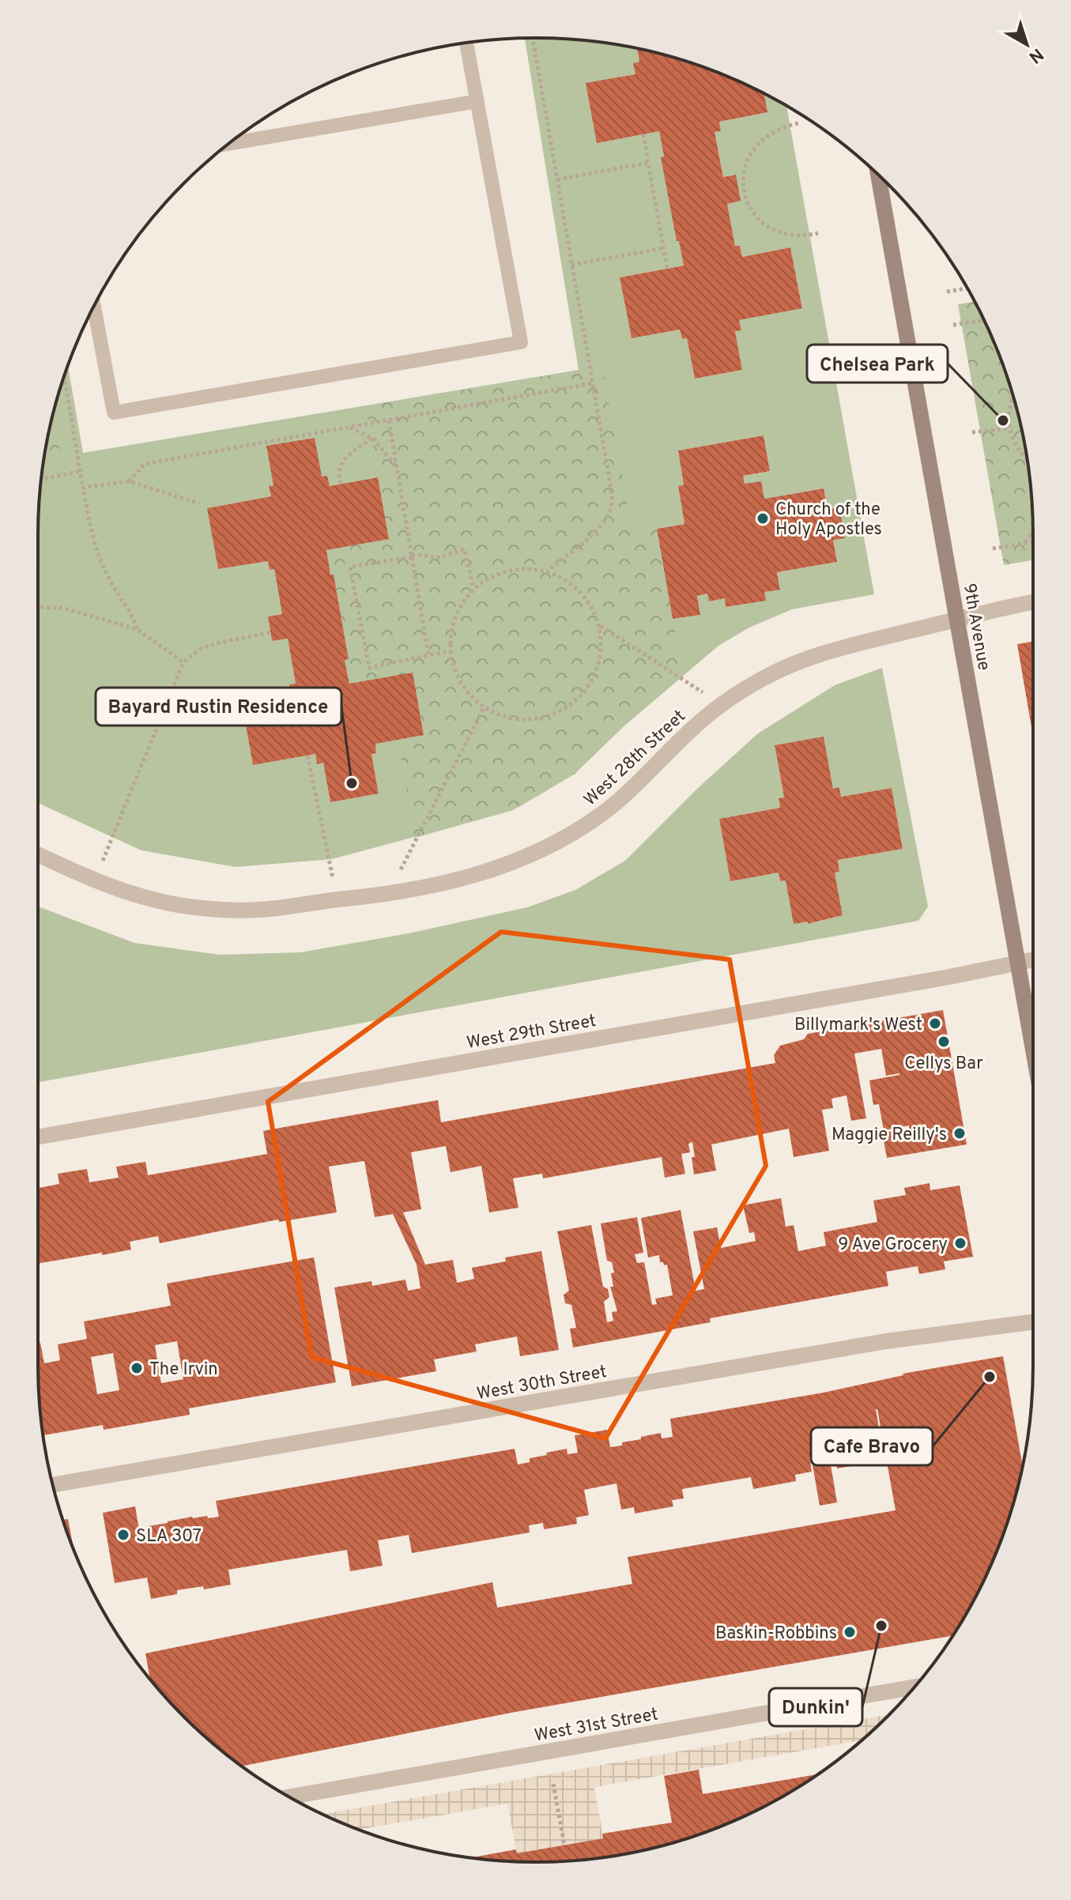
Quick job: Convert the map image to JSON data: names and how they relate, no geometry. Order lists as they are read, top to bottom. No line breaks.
{"streets":{"main road":["9th Avenue"],"street":["West 28th Street","West 29th Street","West 30th Street","West 31st Street"]},"crossings":[["9th Avenue","West 28th Street"],["9th Avenue","West 29th Street"]],"places":["Chelsea Park","Church of the Holy Apostles","Bayard Rustin Residence","Billymark's West","Cellys Bar","Maggie Reilly's","9 Ave Grocery","The Irvin","Cafe Bravo","SLA 307","Dunkin'","Baskin-Robbins"],"north":"bottom right"}
